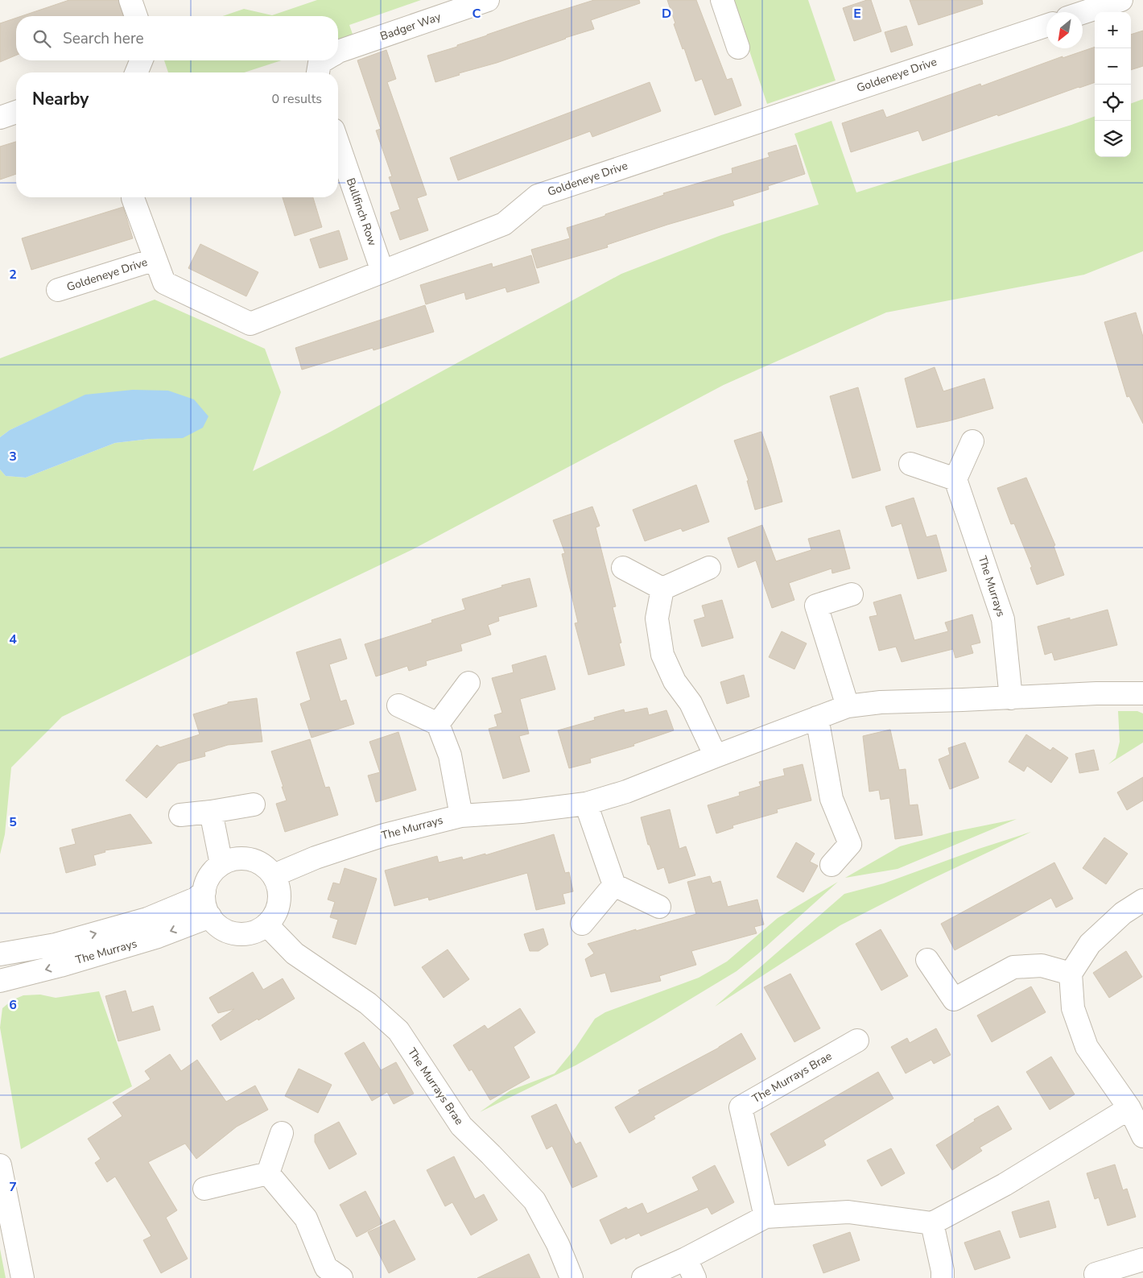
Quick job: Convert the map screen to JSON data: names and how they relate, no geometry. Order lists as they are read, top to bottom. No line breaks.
{"streets":{"street":["Badger Way","Goldeneye Drive","Bullfinch Row","The Murrays","The Murrays Brae"]},"crossings":[["Goldeneye Drive","Bullfinch Row"],["The Murrays","The Murrays Brae"]],"north":"bottom left","page":{"map_buttons":["+","−"],"search":"Search here","heading":["Nearby","0 results"]},"grid":{"columns":["C","D","E"],"rows":["2","3","4","5","6","7"]}}
